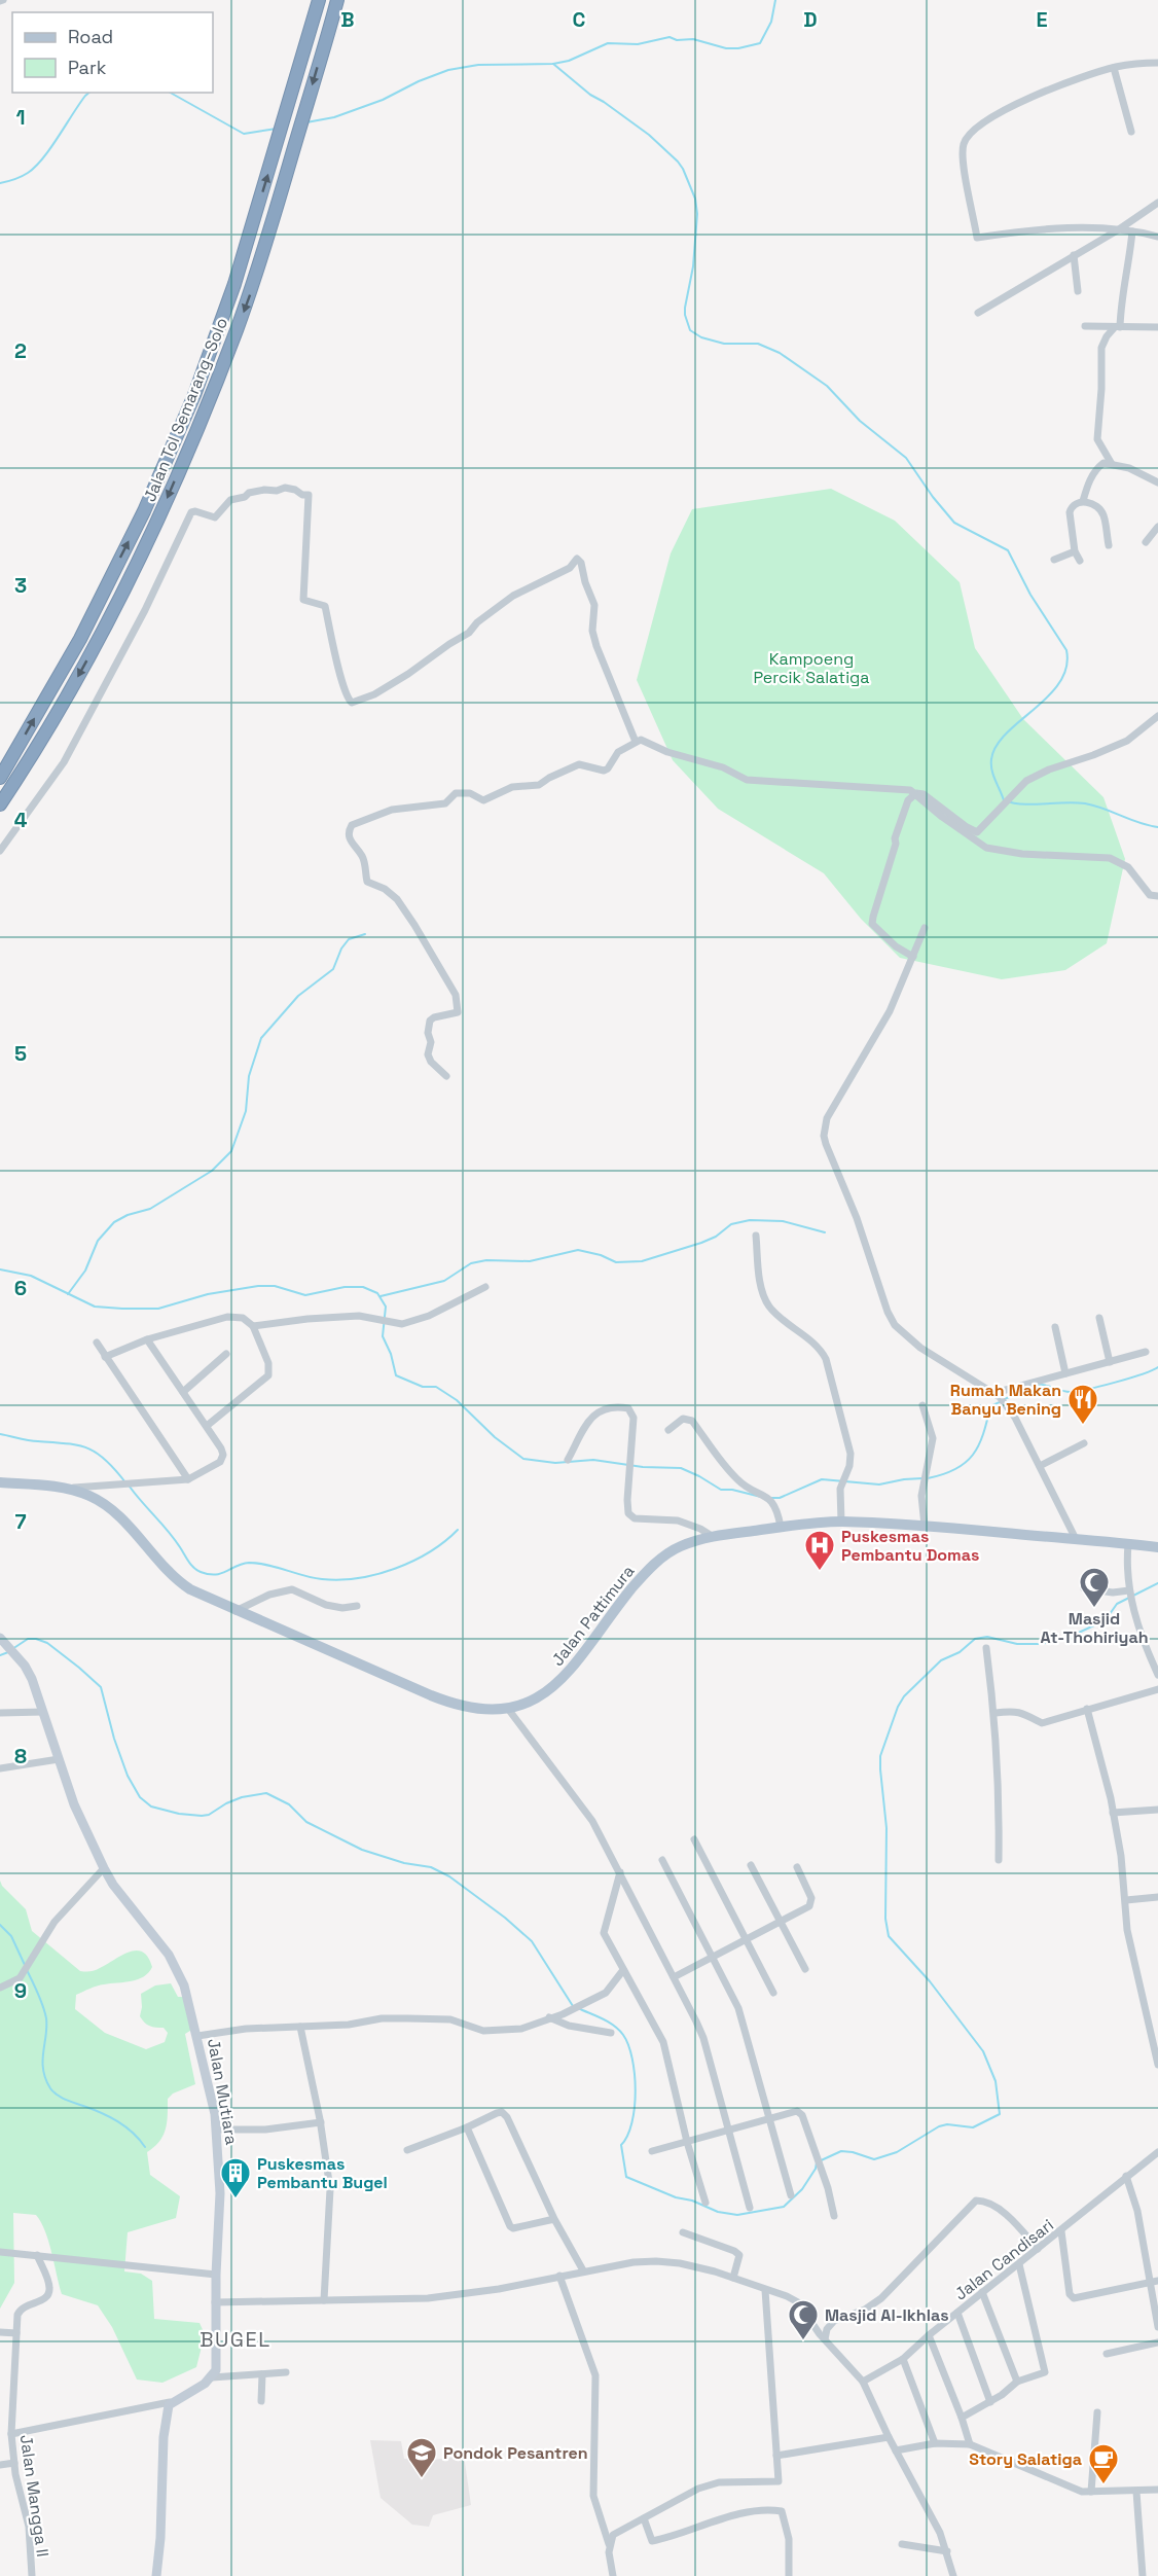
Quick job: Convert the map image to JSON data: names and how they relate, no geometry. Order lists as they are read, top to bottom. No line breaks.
{"streets":{"highway":["Jalan Tol Semarang–Solo"],"main road":["Jalan Pattimura"],"street":["Jalan Mutiara","Jalan Candisari","Jalan Mangga II"]},"districts":["BUGEL"],"parks":["Kampoeng Percik Salatiga"],"places":{"restaurant":["Rumah Makan Banyu Bening"],"hospital":["Puskesmas Pembantu Domas"],"mosque":["Masjid At-Thohiriyah","Masjid Al-Ikhlas"],"building":["Puskesmas Pembantu Bugel"],"school or university":["Pondok Pesantren"],"cafe":["Story Salatiga"]},"legend":["Road","Park"],"grid":{"columns":["B","C","D","E"],"rows":["1","2","3","4","5","6","7","8","9"]}}
